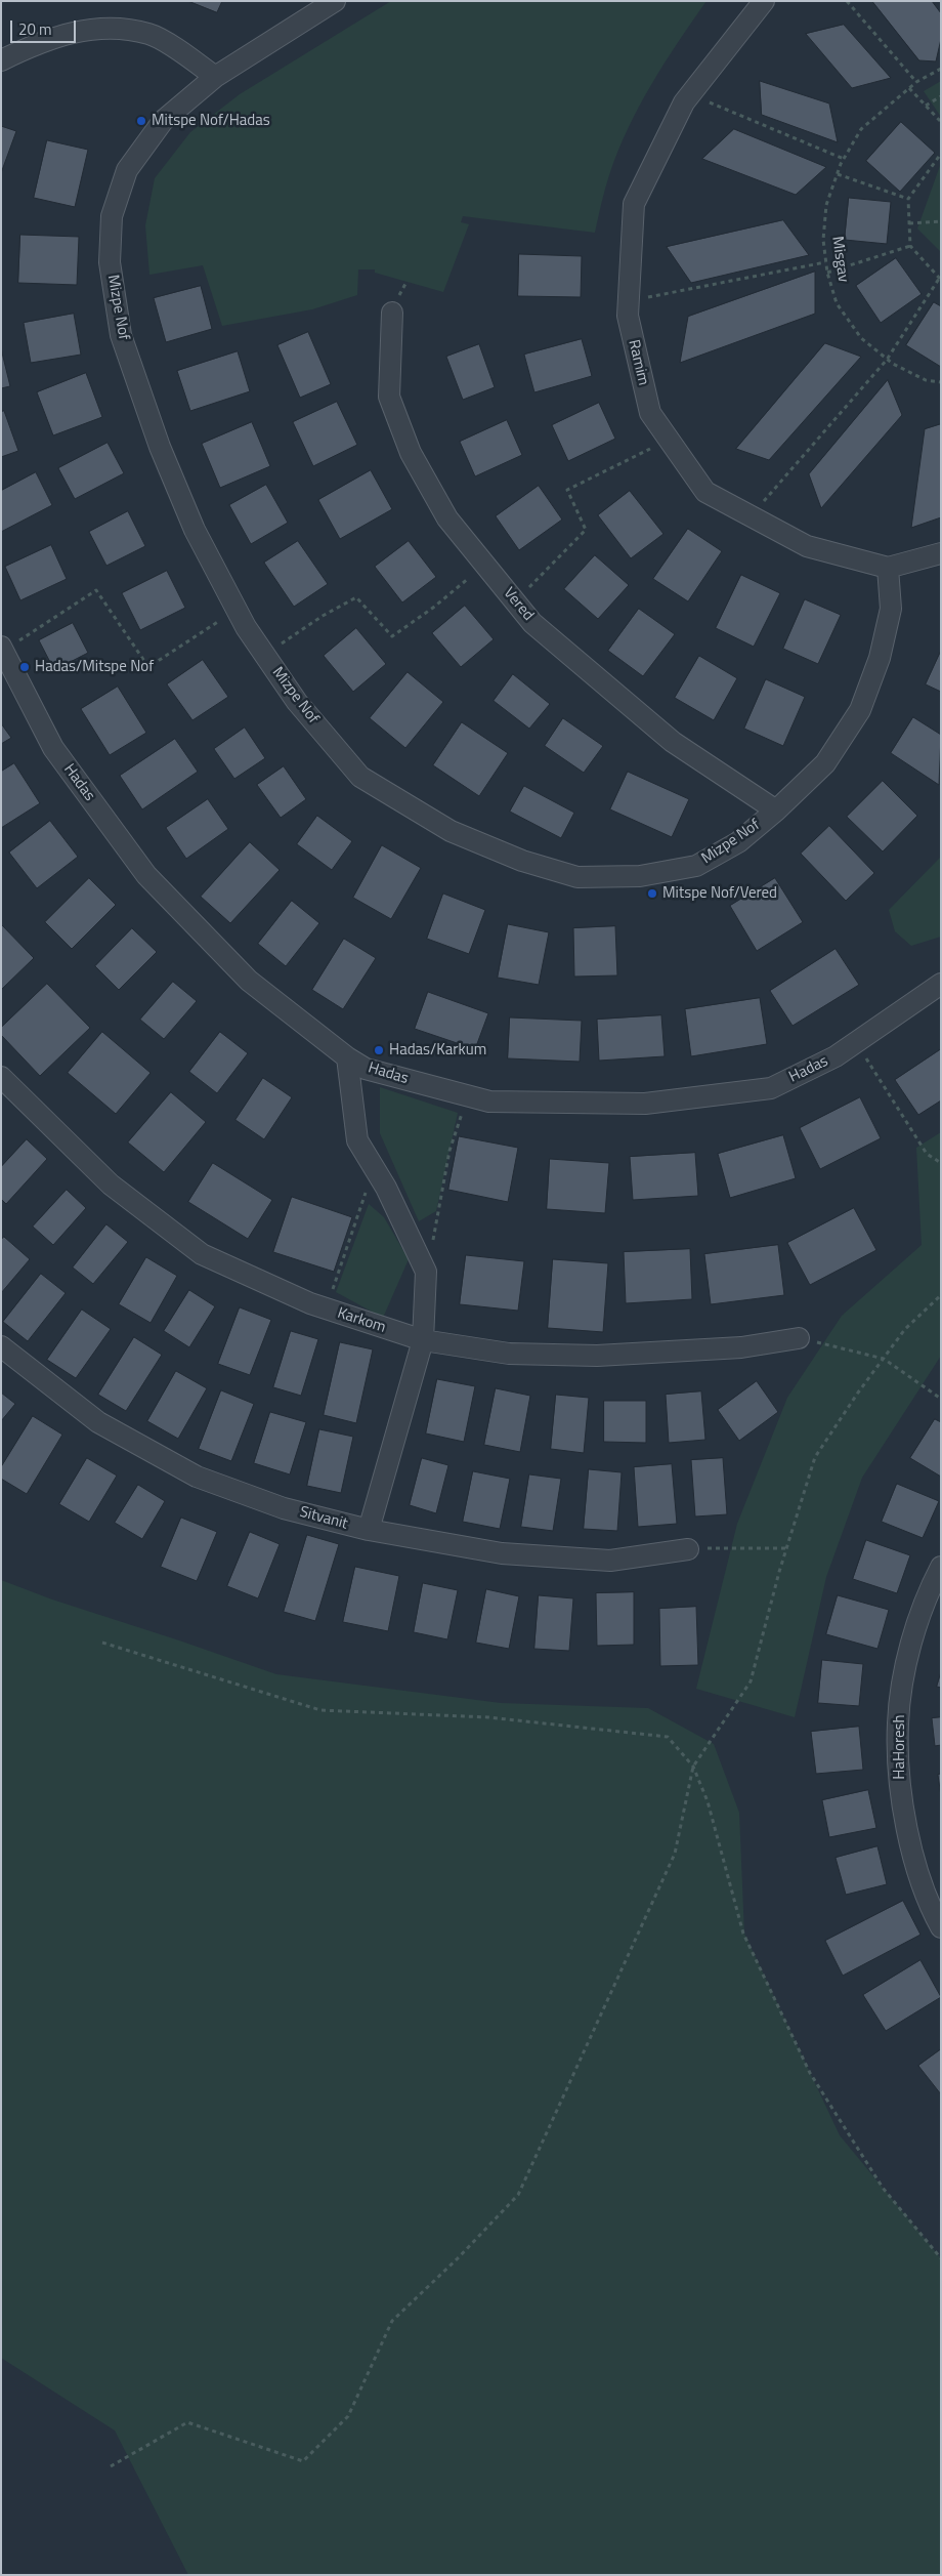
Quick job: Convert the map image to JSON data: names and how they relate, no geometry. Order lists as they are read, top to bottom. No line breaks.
{"streets":{"street":["Mizpe Nof","Ramim","Vered","Hadas","Karkom","Sitvanit","HaHoresh"],"path":["Misgav"]},"crossings":[["Mizpe Nof","Ramim"],["Mizpe Nof","Vered"]],"places":["Mitspe Nof/Hadas","Hadas/Mitspe Nof","Mitspe Nof/Vered","Hadas/Karkum"],"scale_bar":"20 m"}
